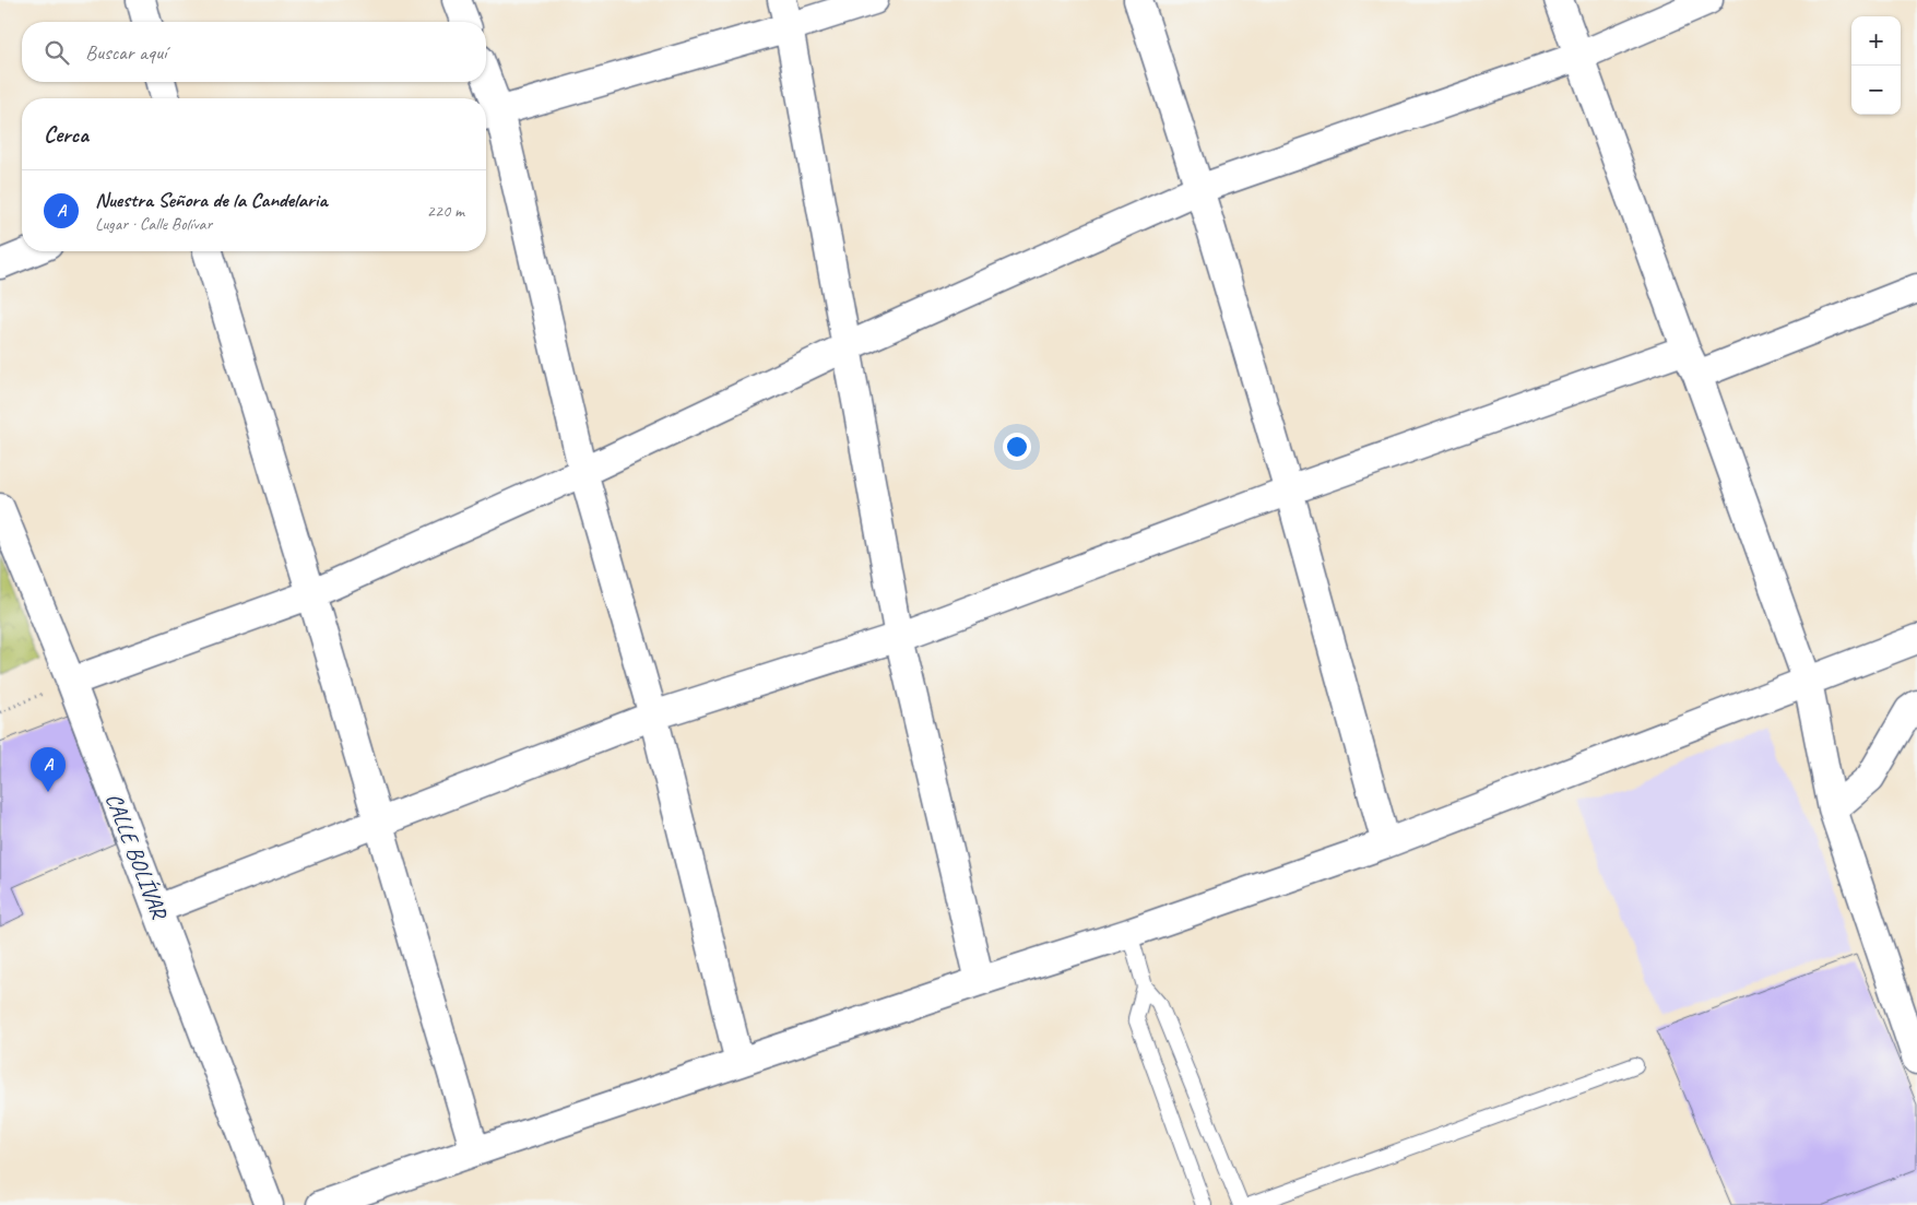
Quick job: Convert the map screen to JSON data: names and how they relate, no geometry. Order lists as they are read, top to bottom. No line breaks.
{"streets":{"street":["CALLE BOLÍVAR"]},"page":{"map_buttons":["+","−"],"search":"Buscar aquí","heading":"Cerca","list":[{"mark":"A","name":"Nuestra Señora de la Candelaria","note":"Lugar · Calle Bolívar","value":"220 m"}],"pins":"A"}}
